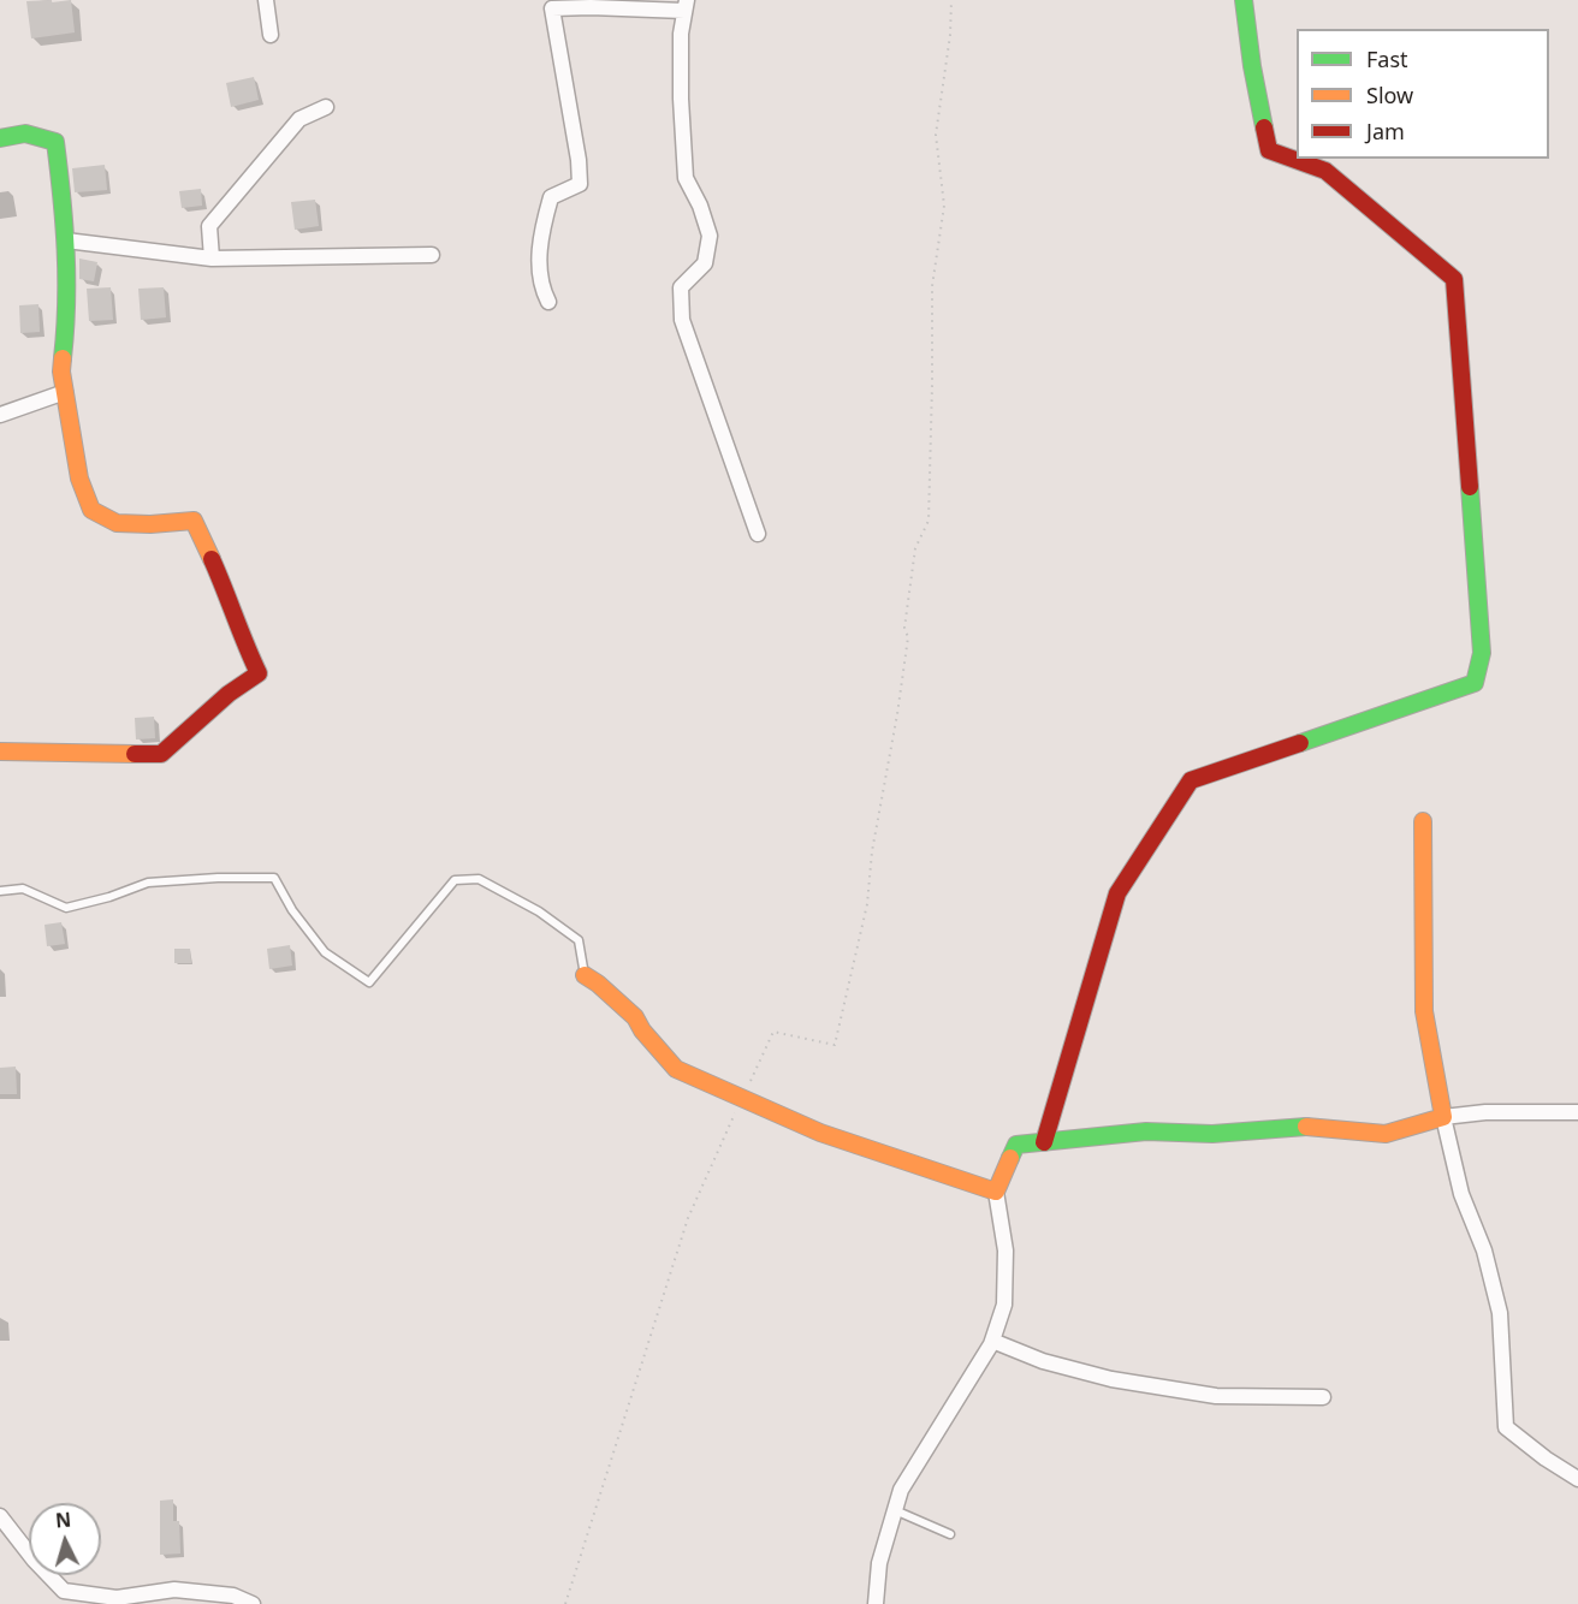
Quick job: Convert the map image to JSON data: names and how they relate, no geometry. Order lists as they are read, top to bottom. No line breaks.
{"legend":["Fast","Slow","Jam"],"north":"top"}
